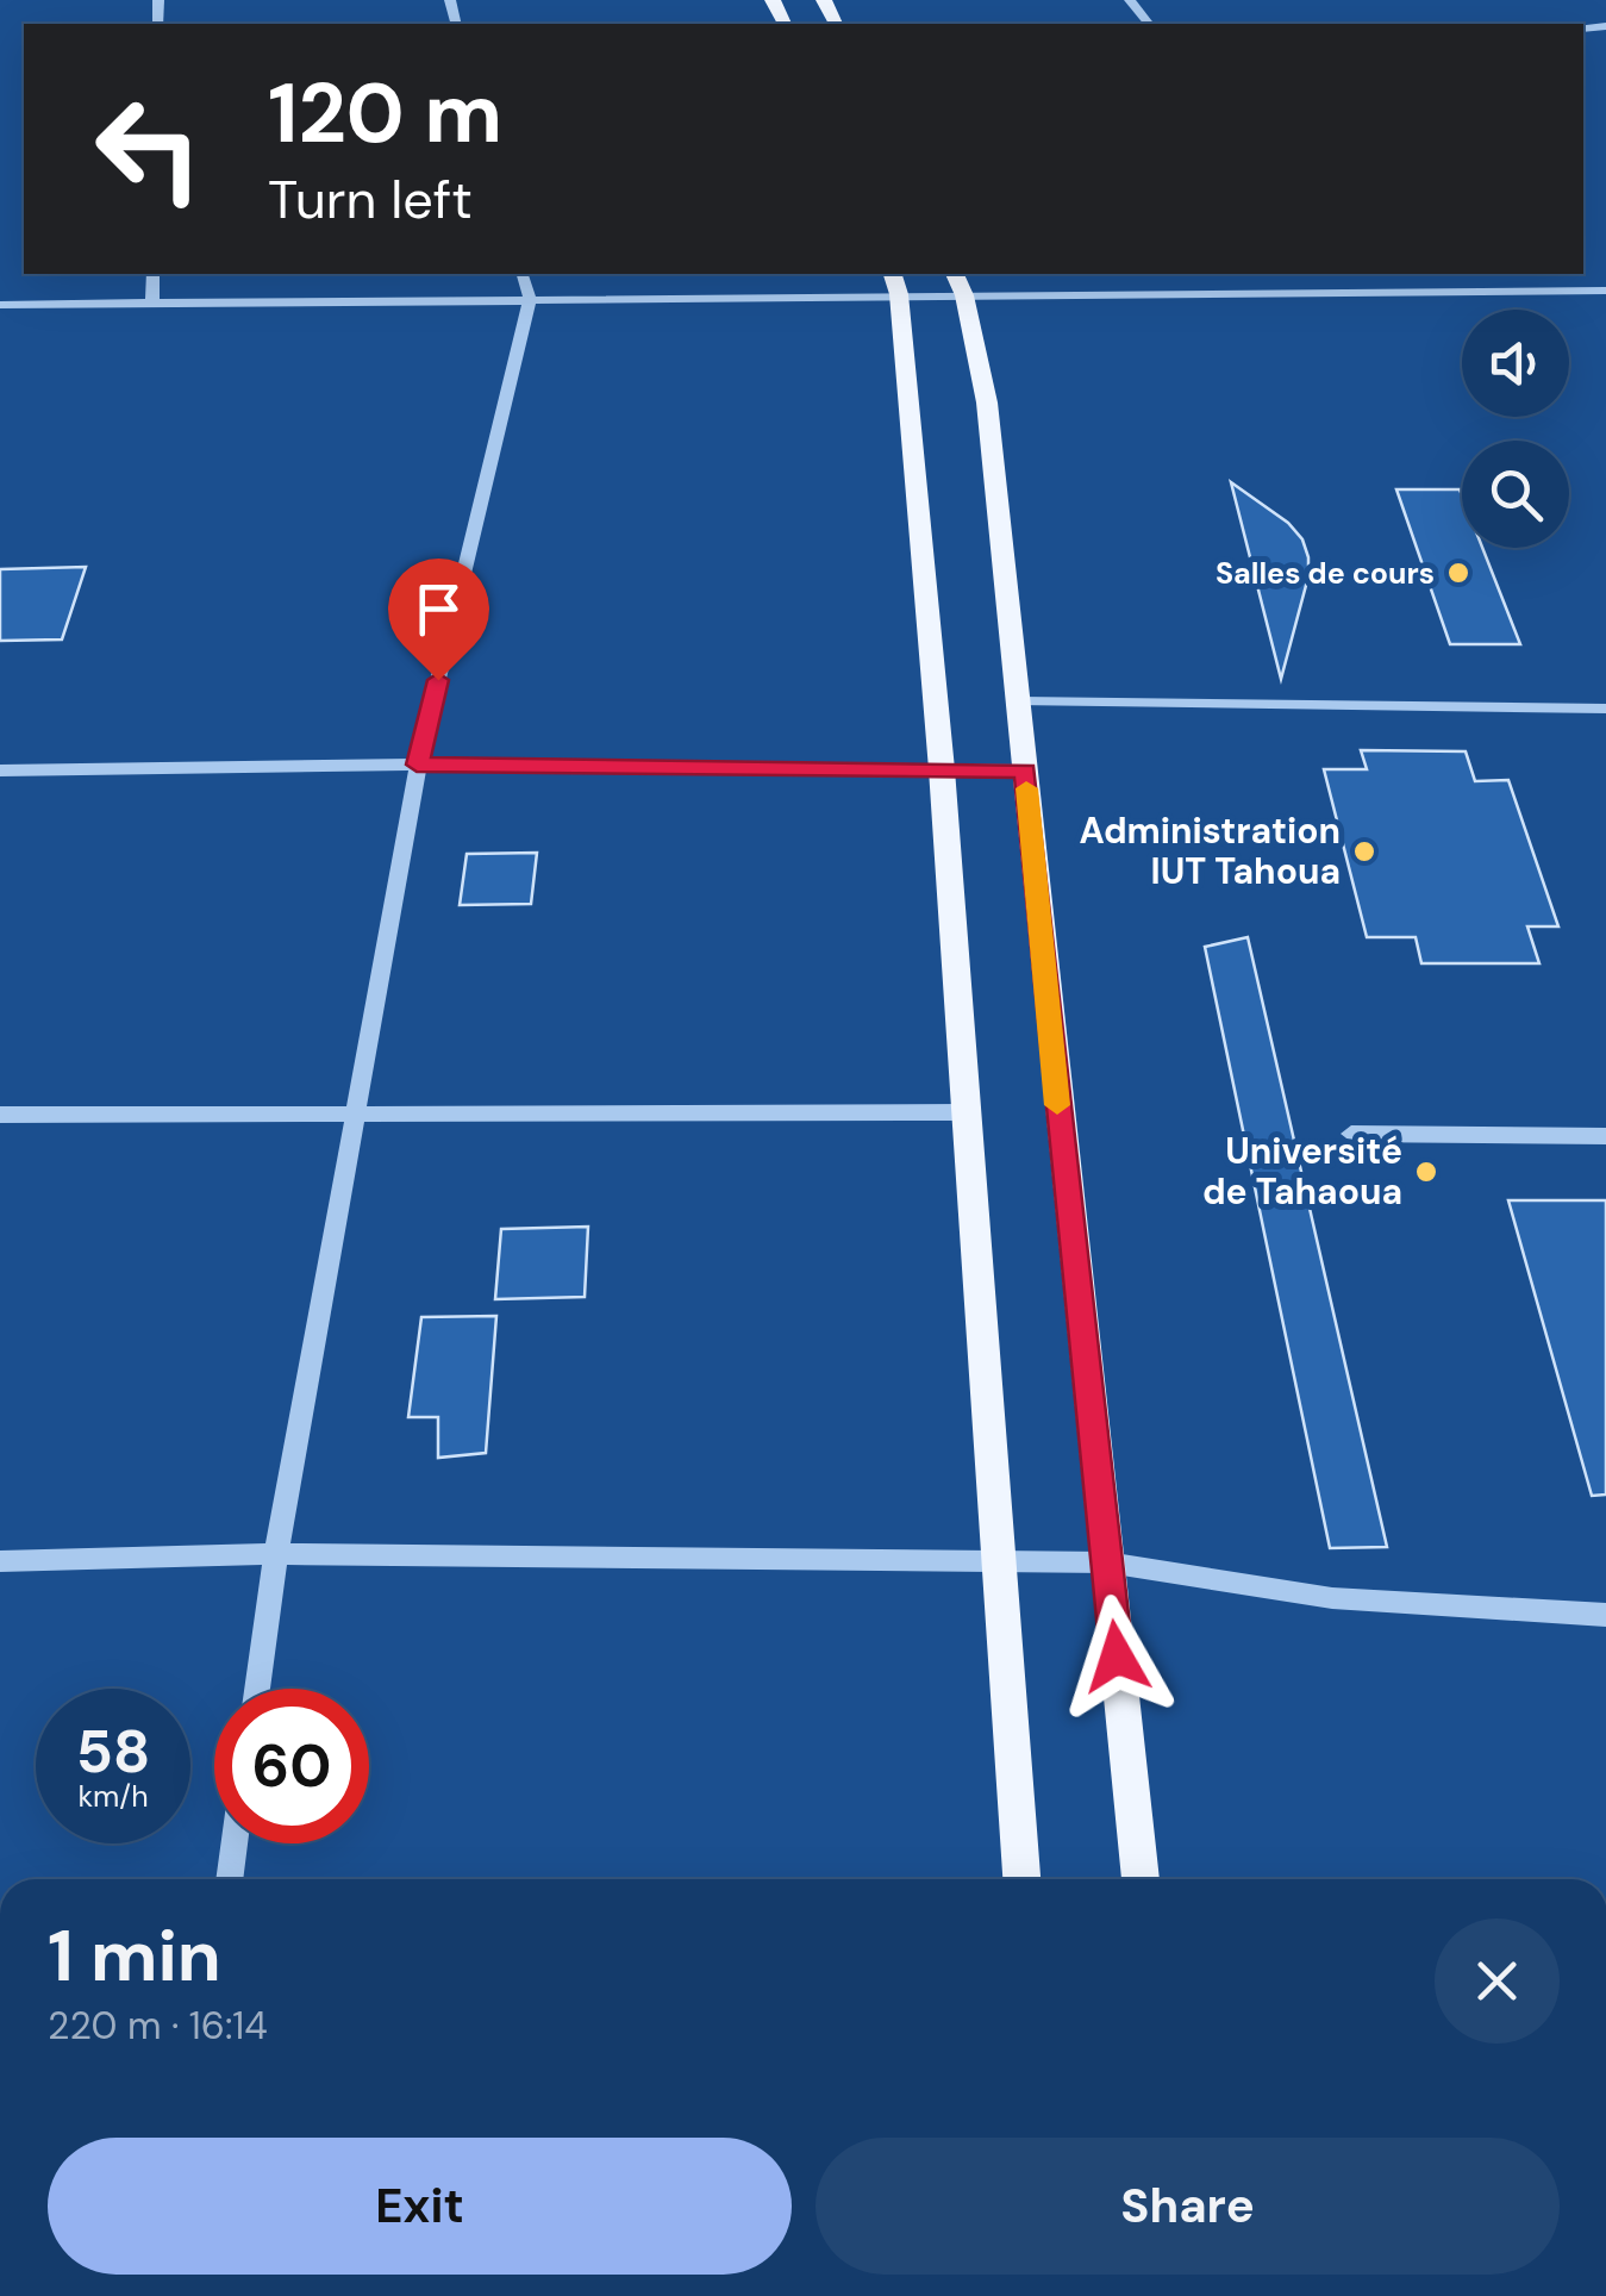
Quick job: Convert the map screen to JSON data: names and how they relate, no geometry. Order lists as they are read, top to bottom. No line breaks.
{"places":["Salles de cours","Administration IUT Tahoua","Université de Tahaoua"],"page":{"turn":["120 m","Turn left"],"speed":"58 km/h","limit":"60","heading":["1 min","220 m · 16:14"],"buttons":["Exit","Share"]}}
